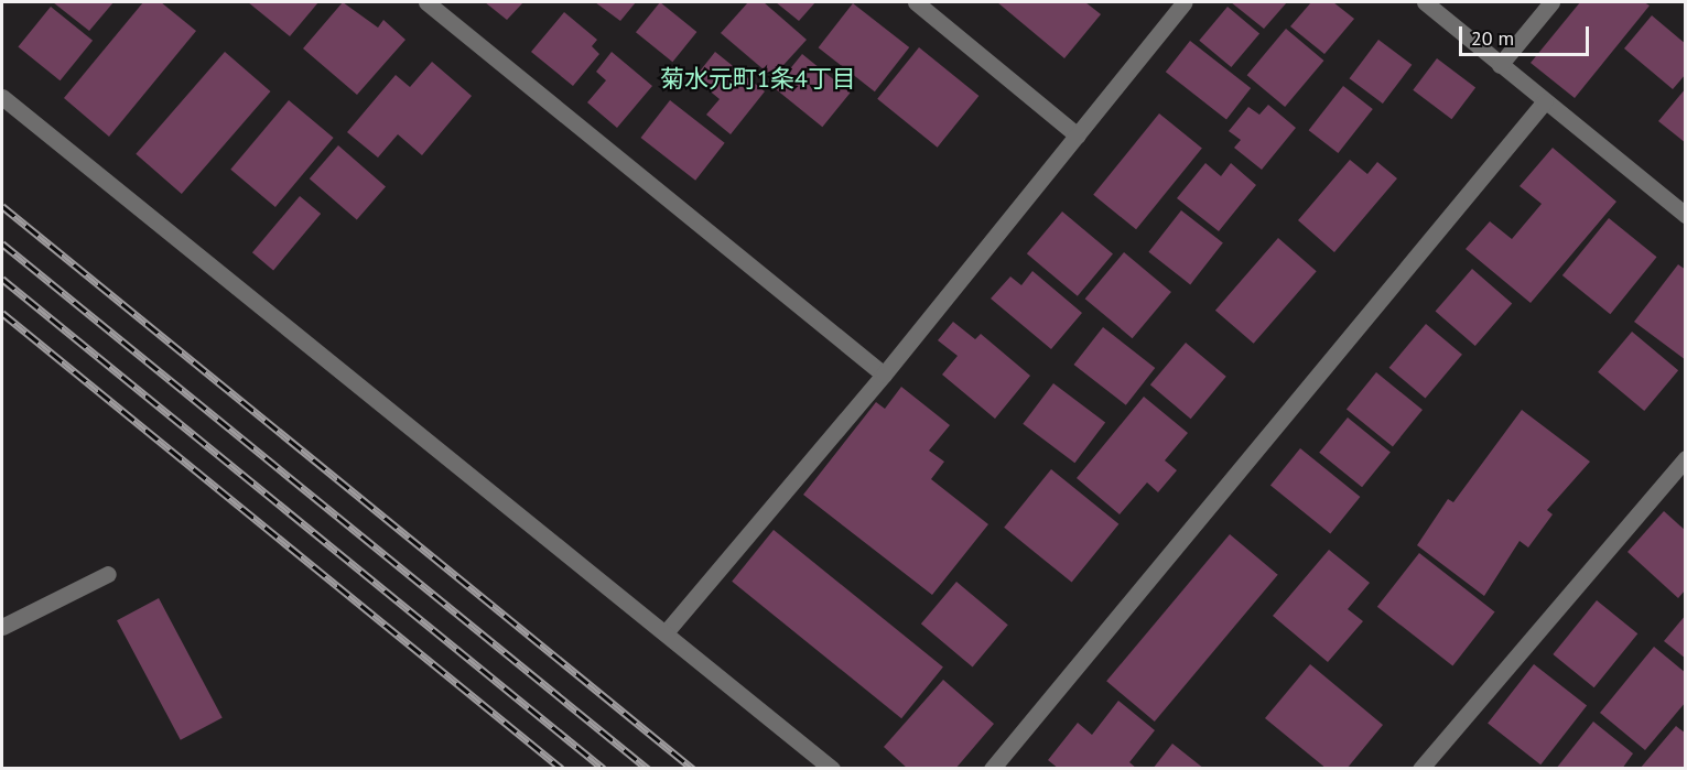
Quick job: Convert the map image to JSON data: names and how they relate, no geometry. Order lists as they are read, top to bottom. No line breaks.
{"districts":["菊水元町1条4丁目"],"scale_bar":"20 m"}
